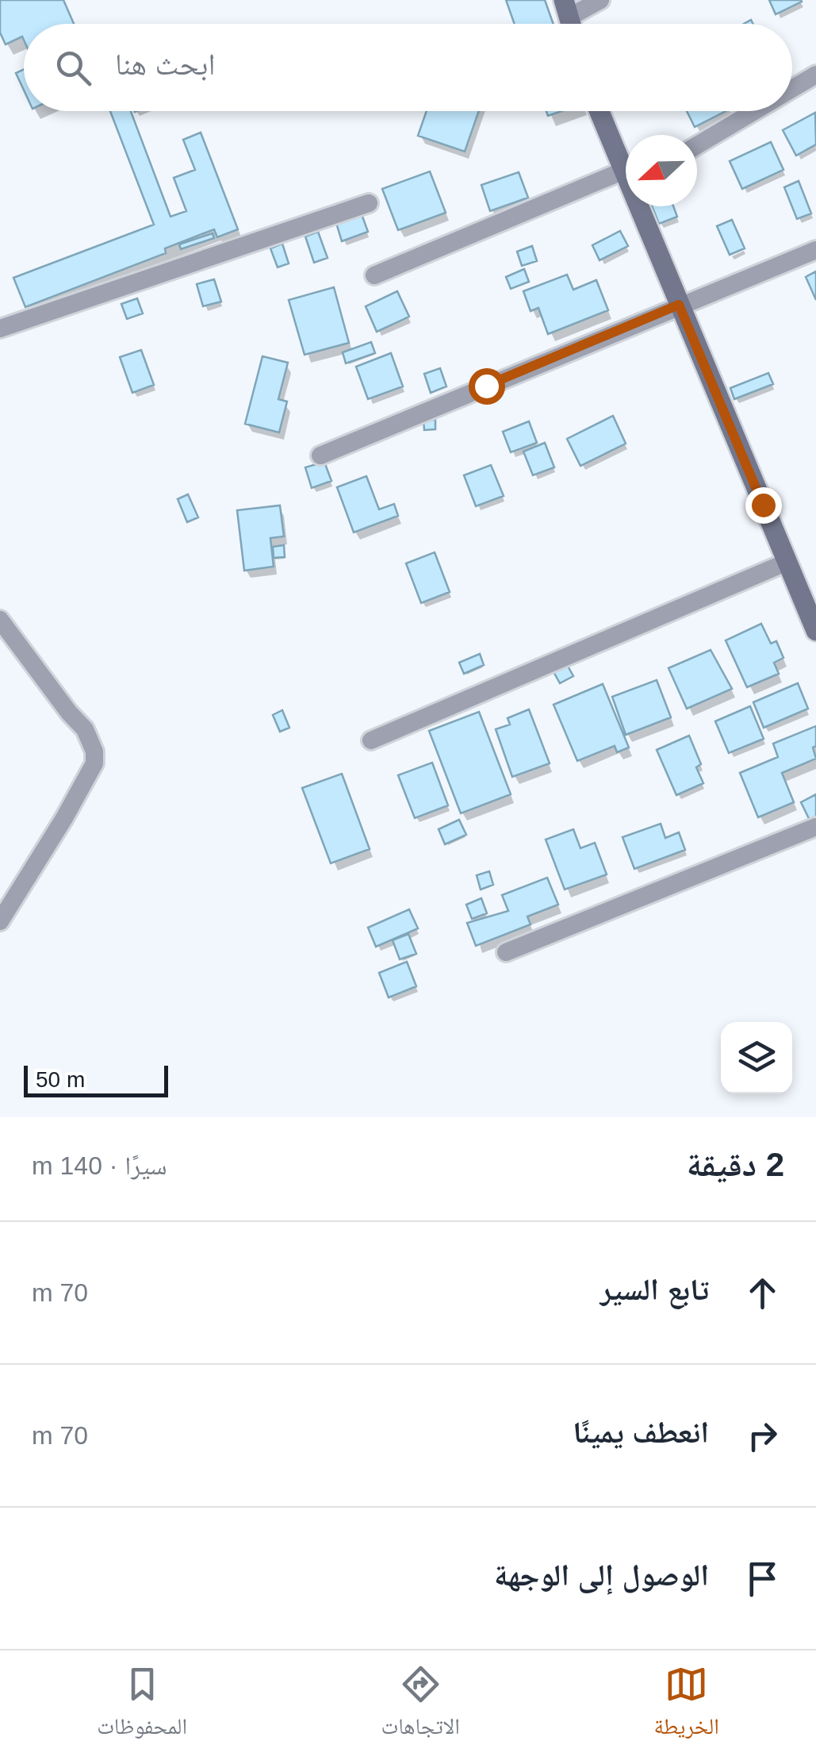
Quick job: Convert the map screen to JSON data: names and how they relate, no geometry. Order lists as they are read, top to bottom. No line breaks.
{"scale_bar":"50 m","north":"left","page":{"search":"ابحث هنا","scale":"50 m","heading":["2 دقيقة","سيرًا · 140 m"],"list":[["تابع السير","70 m"],["انعطف يمينًا","70 m"],"الوصول إلى الوجهة"],"nav":["الخريطة","الاتجاهات","المحفوظات"]}}
